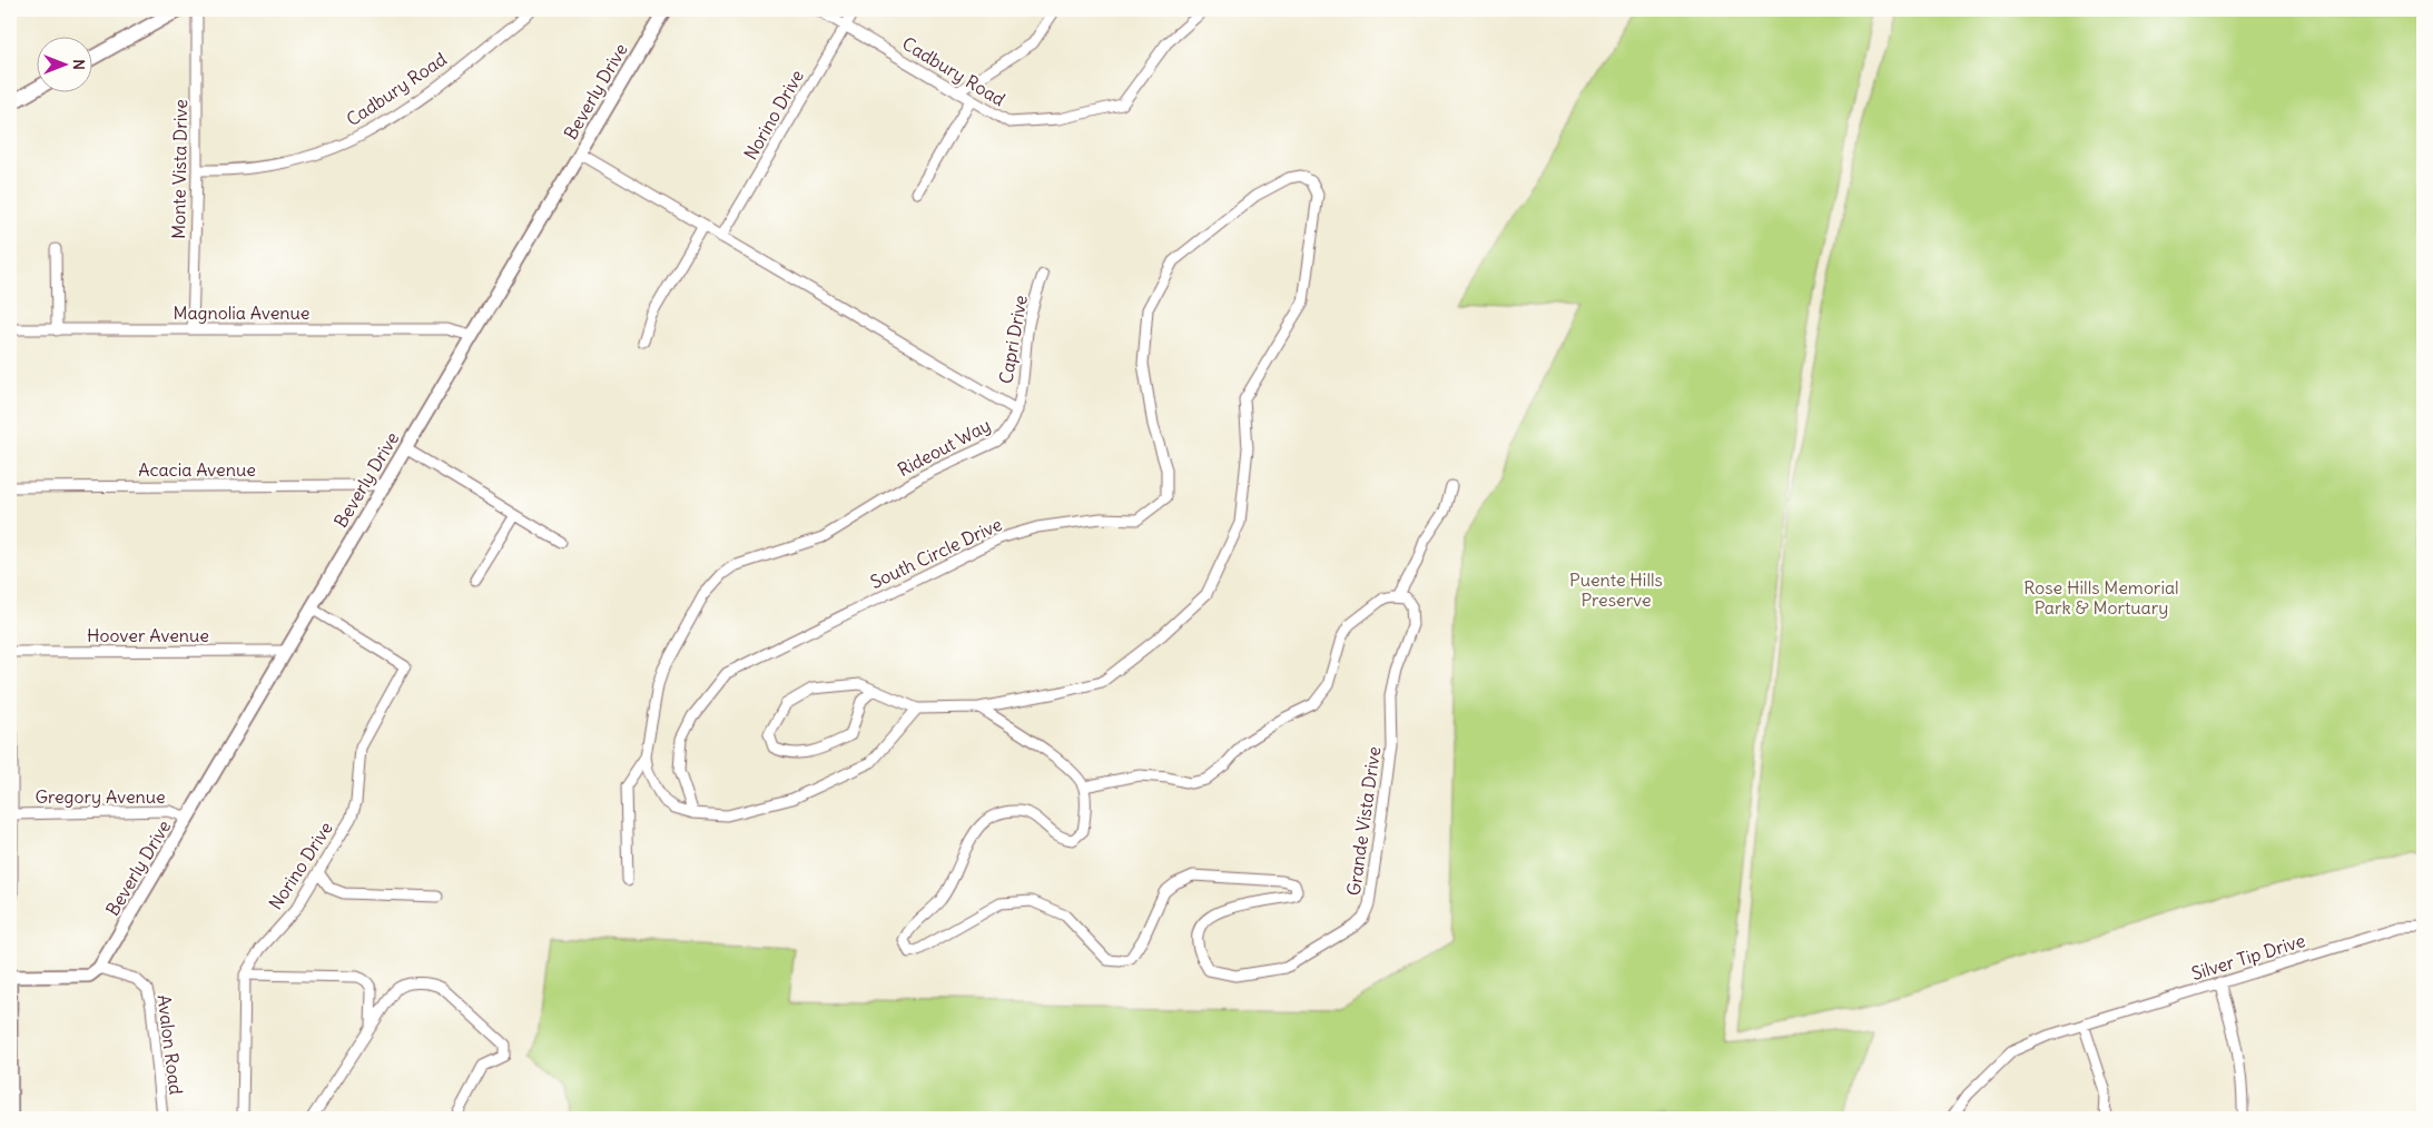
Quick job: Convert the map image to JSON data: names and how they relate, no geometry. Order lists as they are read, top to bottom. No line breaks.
{"streets":{"street":["Cadbury Road","Beverly Drive","Norino Drive","Monte Vista Drive","Magnolia Avenue","Capri Drive","Rideout Way","Acacia Avenue","South Circle Drive","Hoover Avenue","Gregory Avenue","Grande Vista Drive","Silver Tip Drive","Avalon Road"]},"crossings":[["Cadbury Road","Norino Drive"],["Cadbury Road","Monte Vista Drive"],["Beverly Drive","Norino Drive"],["Beverly Drive","Magnolia Avenue"],["Beverly Drive","Rideout Way"],["Beverly Drive","Acacia Avenue"],["Beverly Drive","Hoover Avenue"],["Beverly Drive","Gregory Avenue"],["Beverly Drive","Avalon Road"],["Norino Drive","Rideout Way"],["Monte Vista Drive","Magnolia Avenue"],["Capri Drive","Rideout Way"]],"parks":["Puente Hills Preserve","Rose Hills Memorial Park & Mortuary"],"north":"right"}
